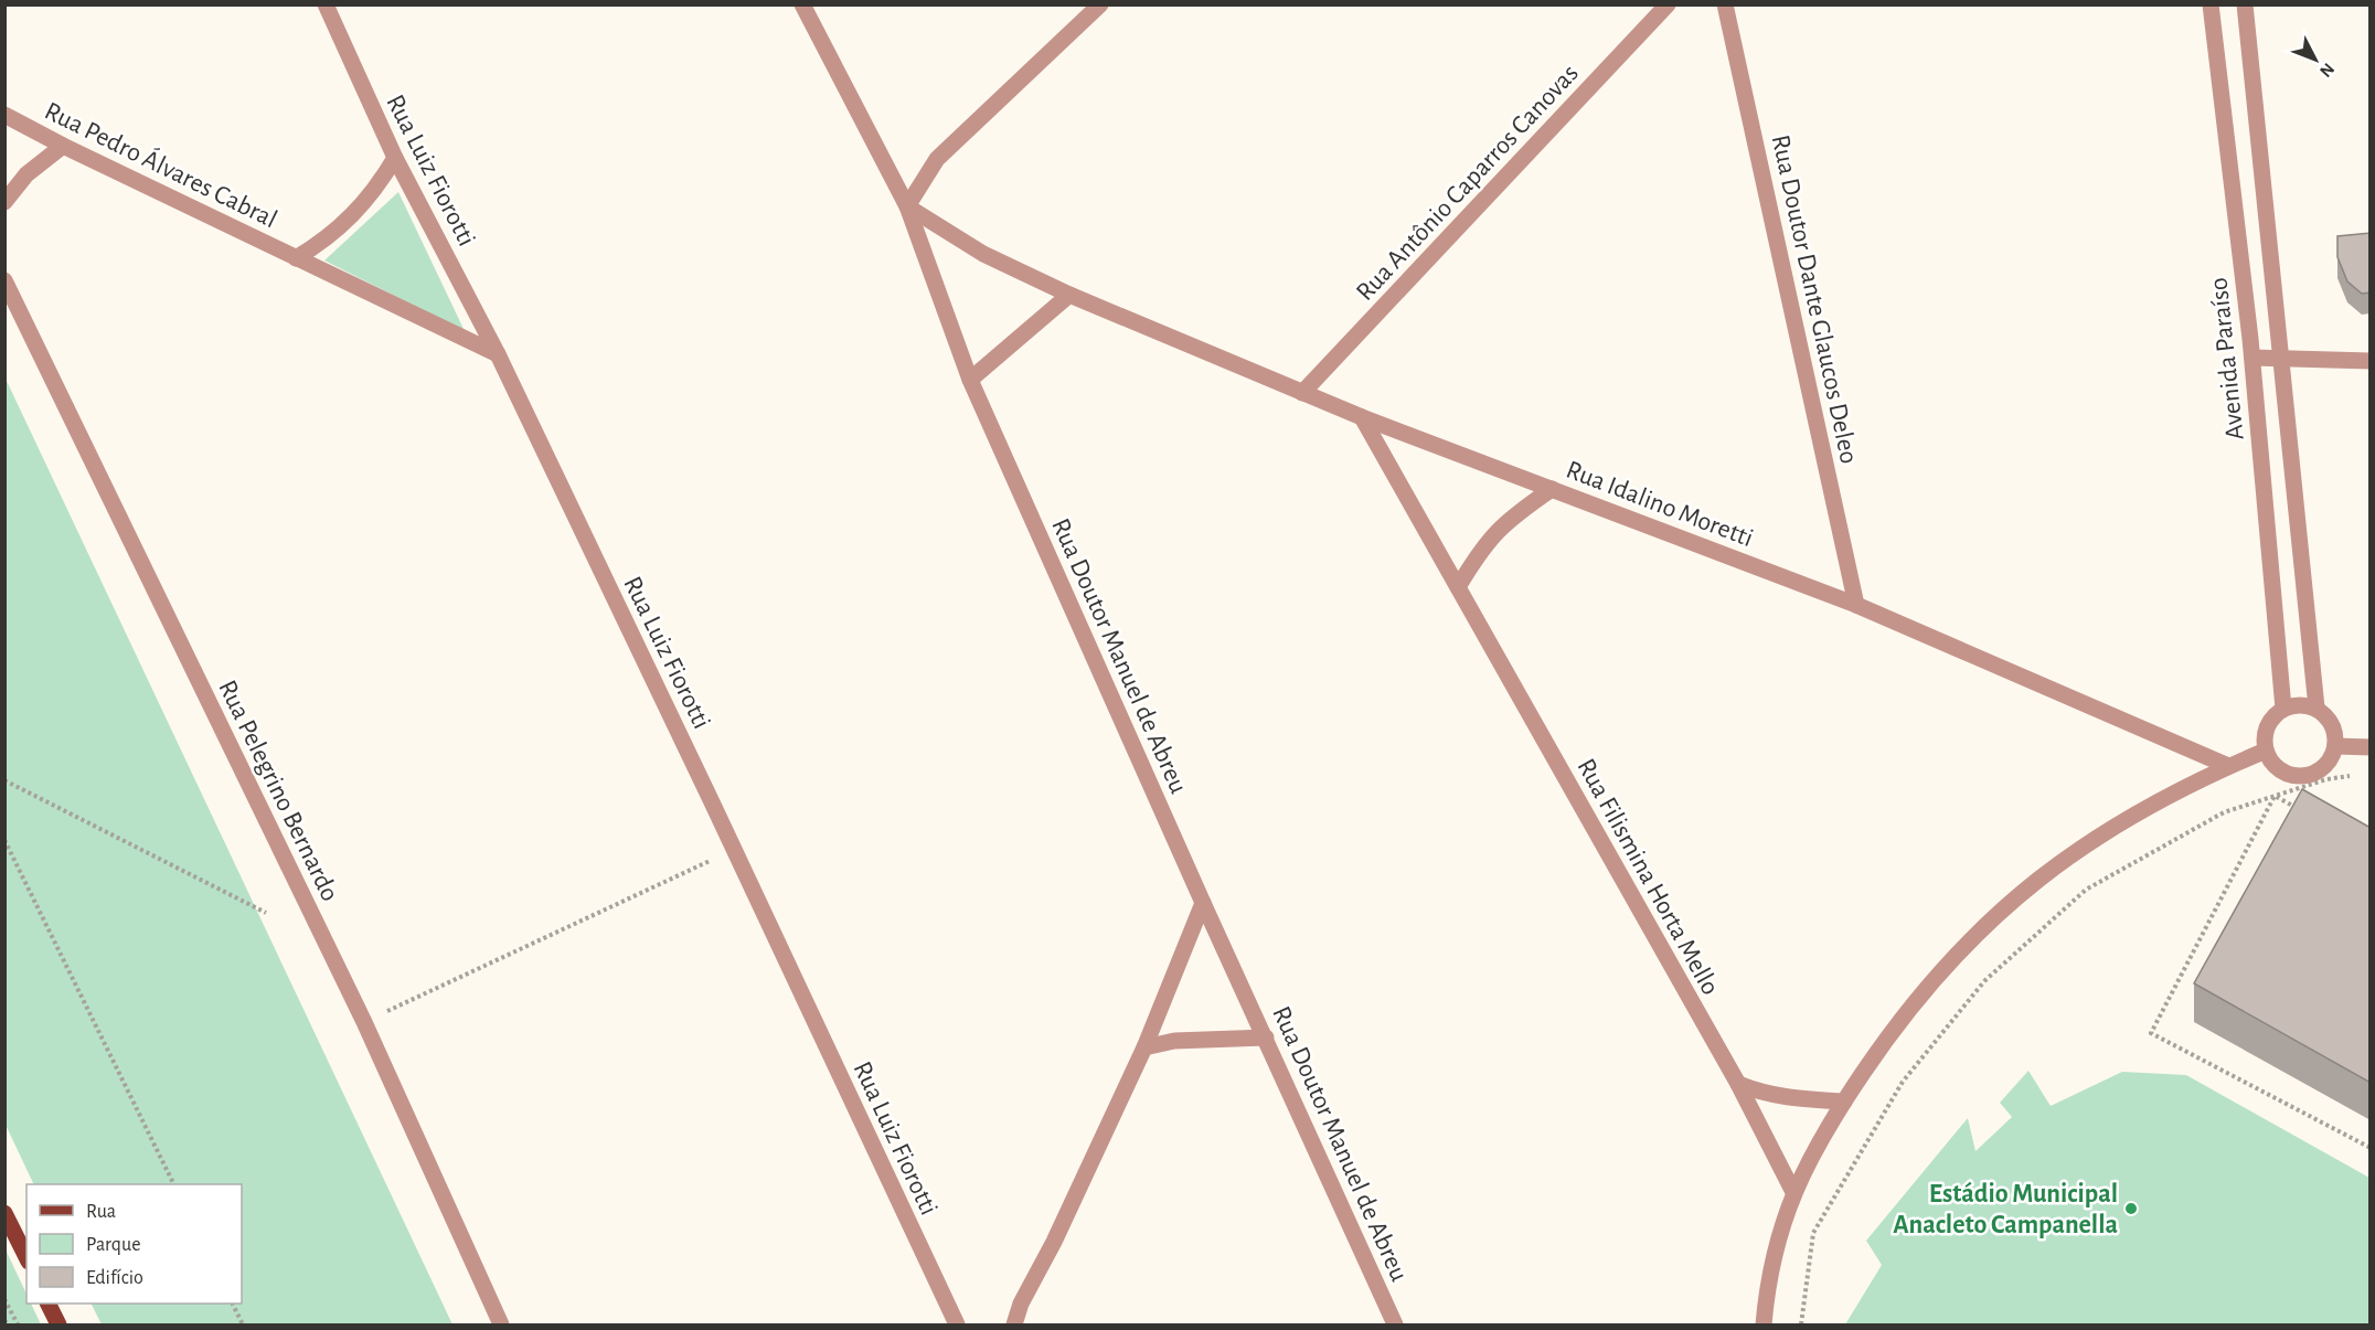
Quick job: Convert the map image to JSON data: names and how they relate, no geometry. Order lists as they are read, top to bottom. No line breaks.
{"streets":{"street":["Rua Pedro Álvares Cabral","Rua Luiz Fiorotti","Rua Antônio Caparros Canovas","Rua Doutor Dante Glaucos Deleo","Avenida Paraíso","Rua Idalino Moretti","Rua Doutor Manuel de Abreu","Rua Pelegrino Bernardo","Rua Filismina Horta Mello"]},"crossings":[["Rua Pedro Álvares Cabral","Rua Luiz Fiorotti"],["Rua Antônio Caparros Canovas","Rua Idalino Moretti"],["Rua Doutor Dante Glaucos Deleo","Rua Idalino Moretti"],["Rua Idalino Moretti","Rua Doutor Manuel de Abreu"],["Rua Idalino Moretti","Rua Filismina Horta Mello"]],"places":["Estádio Municipal Anacleto Campanella"],"legend":["Rua","Parque","Edifício"],"north":"bottom right"}
